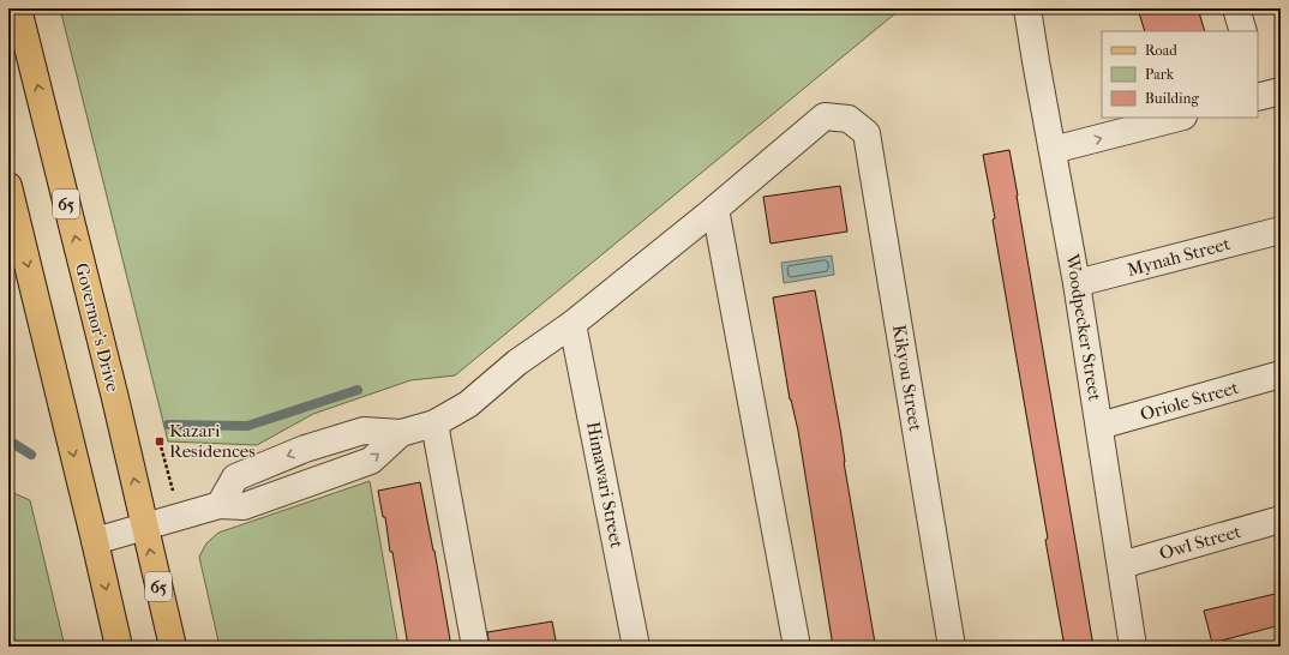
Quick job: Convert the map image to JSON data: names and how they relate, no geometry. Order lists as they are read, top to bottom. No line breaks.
{"streets":{"main road":["65","Governor's Drive"],"street":["Mynah Street","Woodpecker Street","Kikyou Street","Oriole Street","Himawari Street","Owl Street"]},"crossings":[["Mynah Street","Woodpecker Street"],["Woodpecker Street","Oriole Street"],["Woodpecker Street","Owl Street"]],"places":{"transit":["Kazari Residences"]},"legend":["Road","Park","Building"]}
